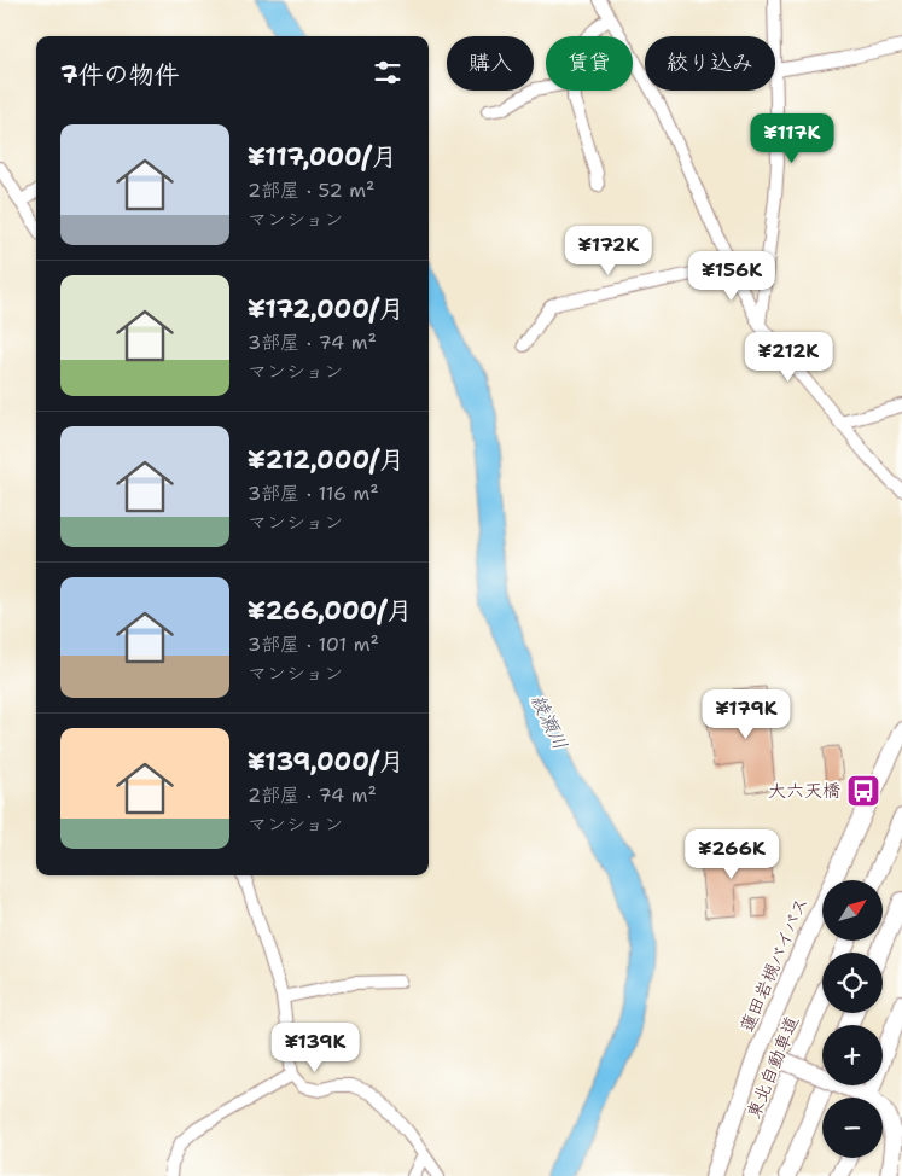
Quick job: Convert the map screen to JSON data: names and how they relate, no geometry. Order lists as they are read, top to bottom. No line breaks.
{"streets":{"highway":["蓮田岩槻バイパス","東北自動車道"]},"water":["綾瀬川"],"places":{"bus stop":["大六天橋"]},"north":"top right","page":{"chip":["購入","賃貸","絞り込み"],"heading":"7件の物件","list":[{"name":"¥117,000/月","note":"2部屋 · 52 m² · マンション"},{"name":"¥172,000/月","note":"3部屋 · 74 m² · マンション"},{"name":"¥212,000/月","note":"3部屋 · 116 m² · マンション"},{"name":"¥266,000/月","note":"3部屋 · 101 m² · マンション"},{"name":"¥139,000/月","note":"2部屋 · 74 m² · マンション"}],"price":["¥117K","¥172K","¥156K","¥212K","¥179K","¥266K","¥139K"],"map_buttons":["+","−"]}}
